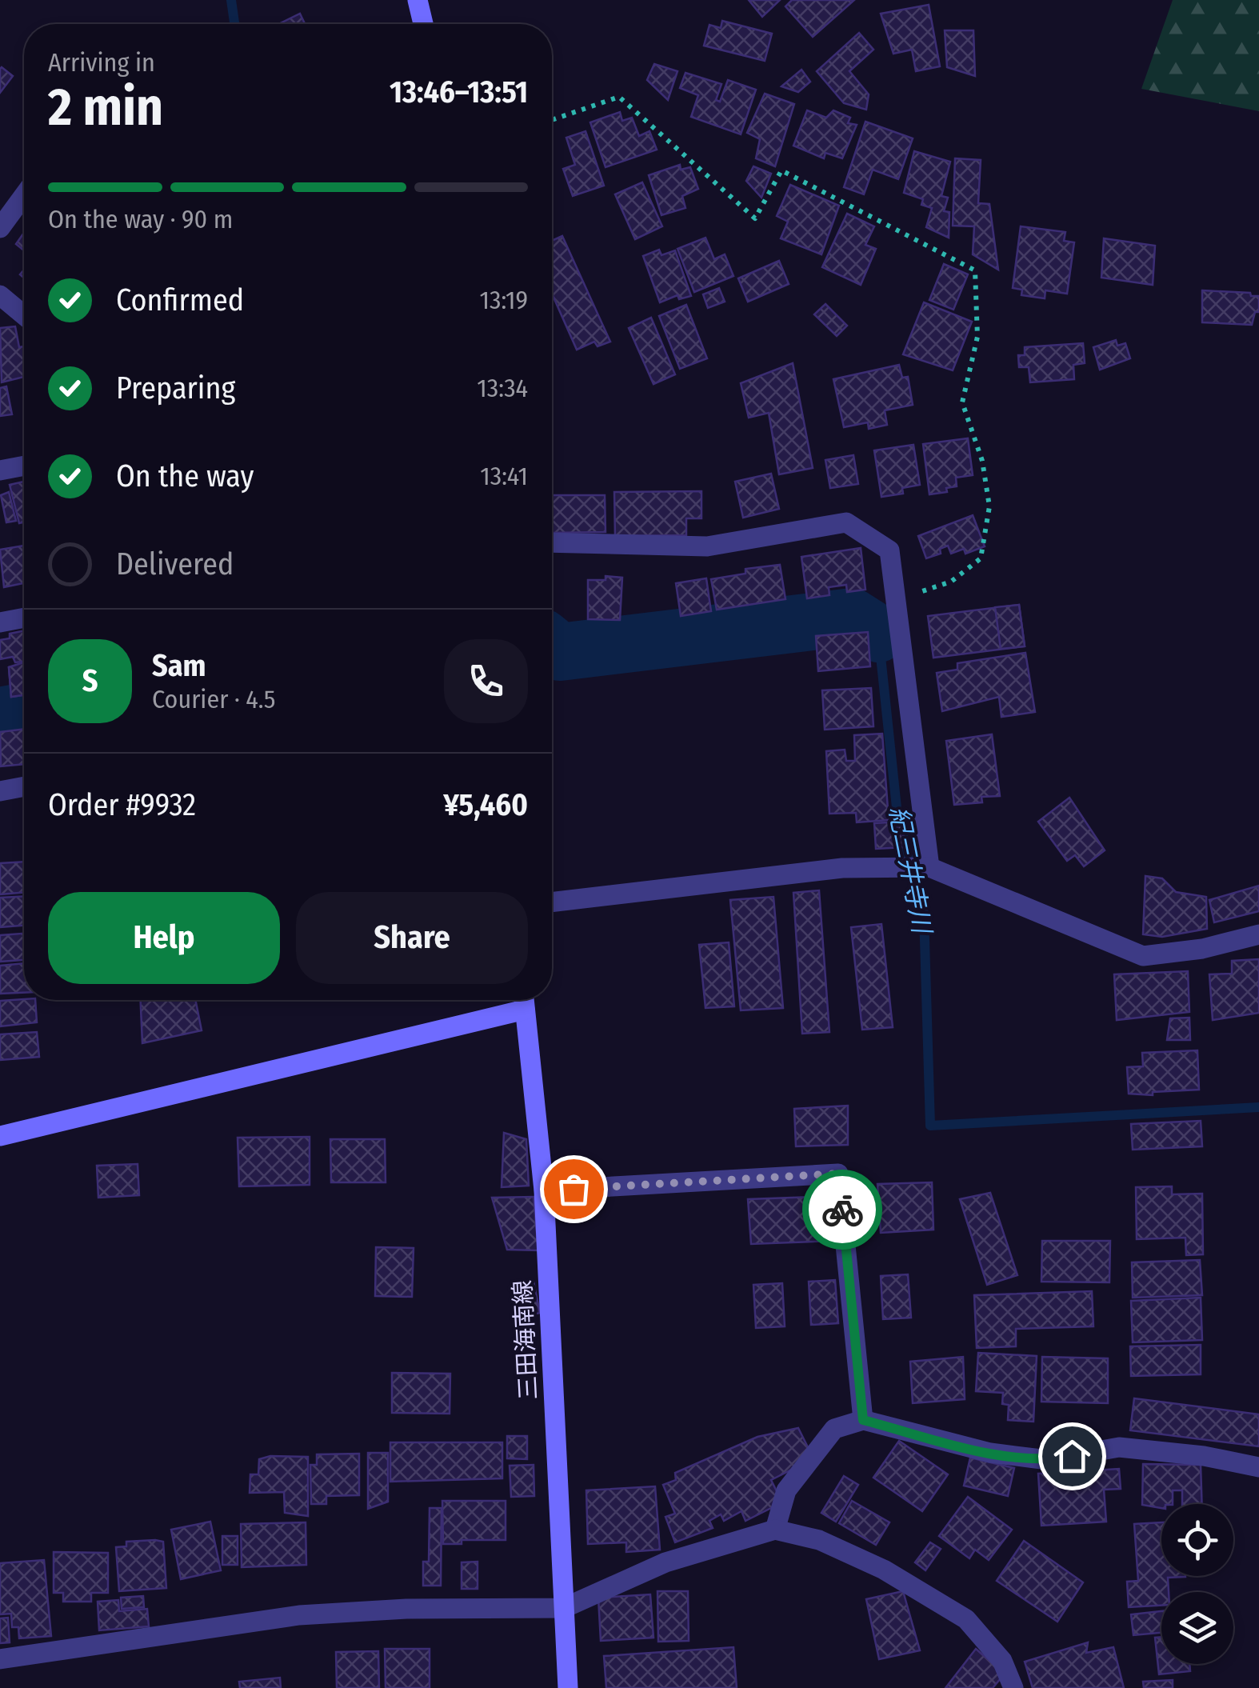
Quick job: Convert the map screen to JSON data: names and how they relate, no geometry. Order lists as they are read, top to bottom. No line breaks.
{"streets":{"main road":["三田海南線"]},"water":["紀三井寺川"],"page":{"heading":["2 min","Arriving in","13:46–13:51"],"panel":["Sam","Courier · 4.5","Order #9932","¥5,460"],"bar":"On the way · 90 m","list":[["Confirmed","13:19"],["Preparing","13:34"],["On the way","13:41"],"Delivered"],"round":"S","buttons":["Help","Share"]}}
